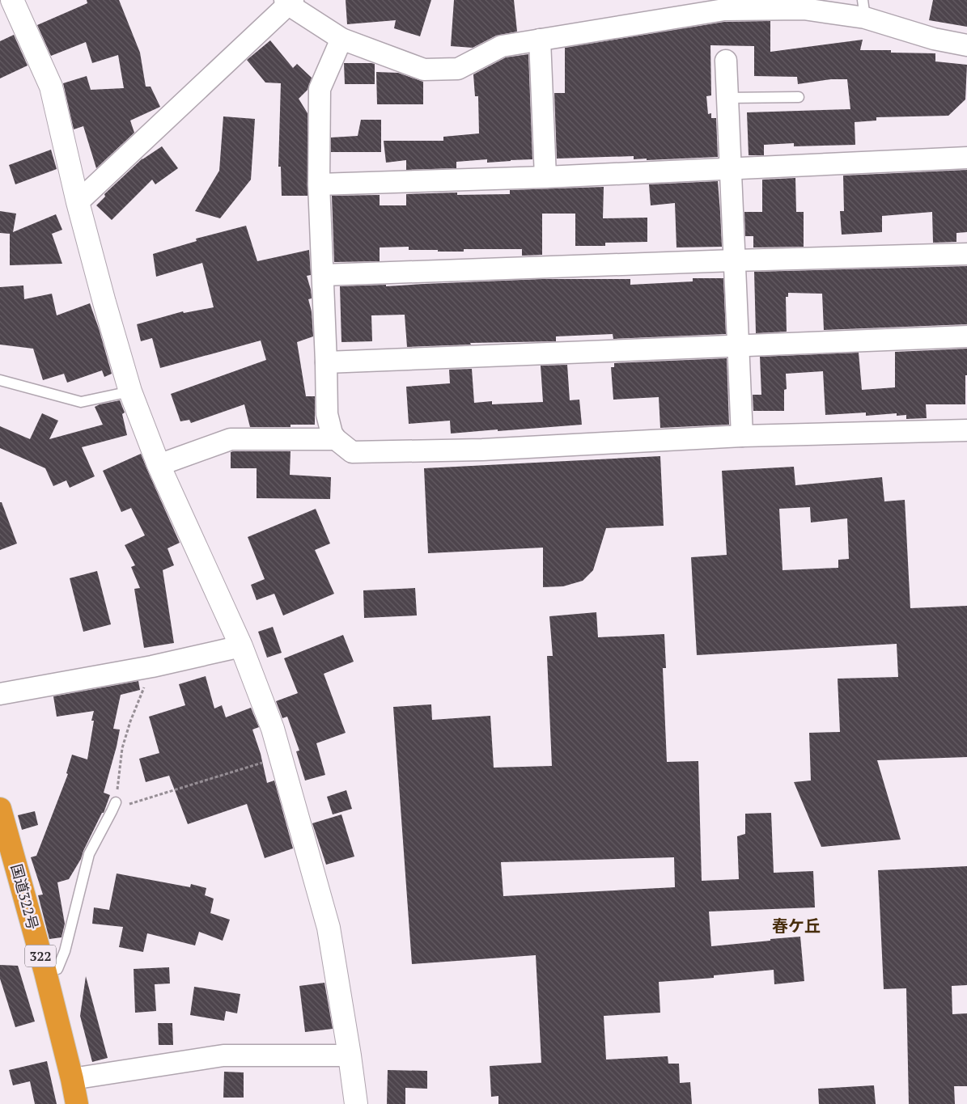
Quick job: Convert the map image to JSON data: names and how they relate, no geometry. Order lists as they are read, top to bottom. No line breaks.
{"streets":{"highway":["国道322号","322"]},"districts":["春ケ丘"]}
